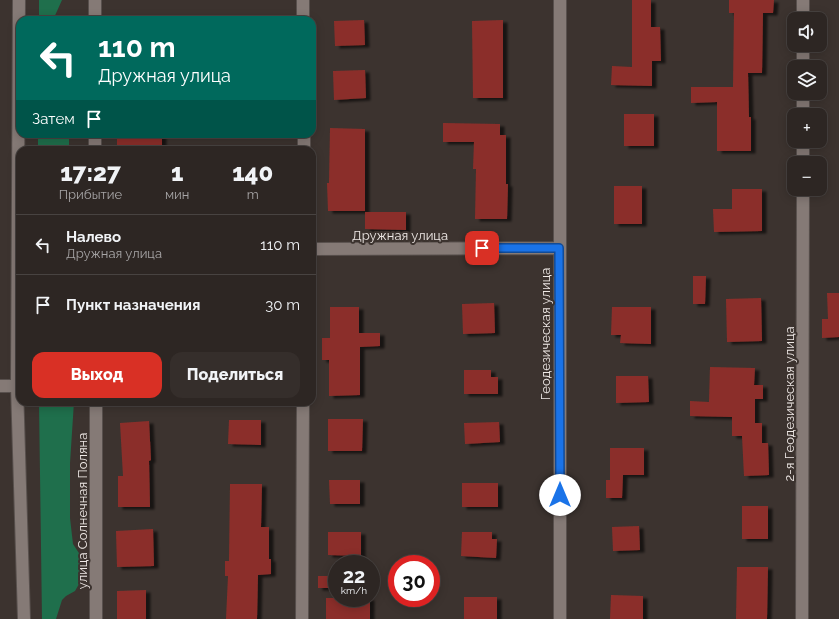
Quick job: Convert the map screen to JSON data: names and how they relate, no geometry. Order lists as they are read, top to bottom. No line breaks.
{"streets":{"street":["Дружная улица","Геодезическая улица","2-я Геодезическая улица","улица Солнечная Поляна"]},"crossings":[["Дружная улица","Геодезическая улица"]],"page":{"map_buttons":["+","−"],"turn":["110 m","Дружная улица"],"then":"Затем","eta":["17:27","Прибытие","1","мин","140","m"],"list":[{"name":"Налево","note":"Дружная улица","value":"110 m"},{"name":"Пункт назначения","value":"30 m"}],"buttons":["Выход","Поделиться"],"speed":"22 km/h","limit":"30"}}
